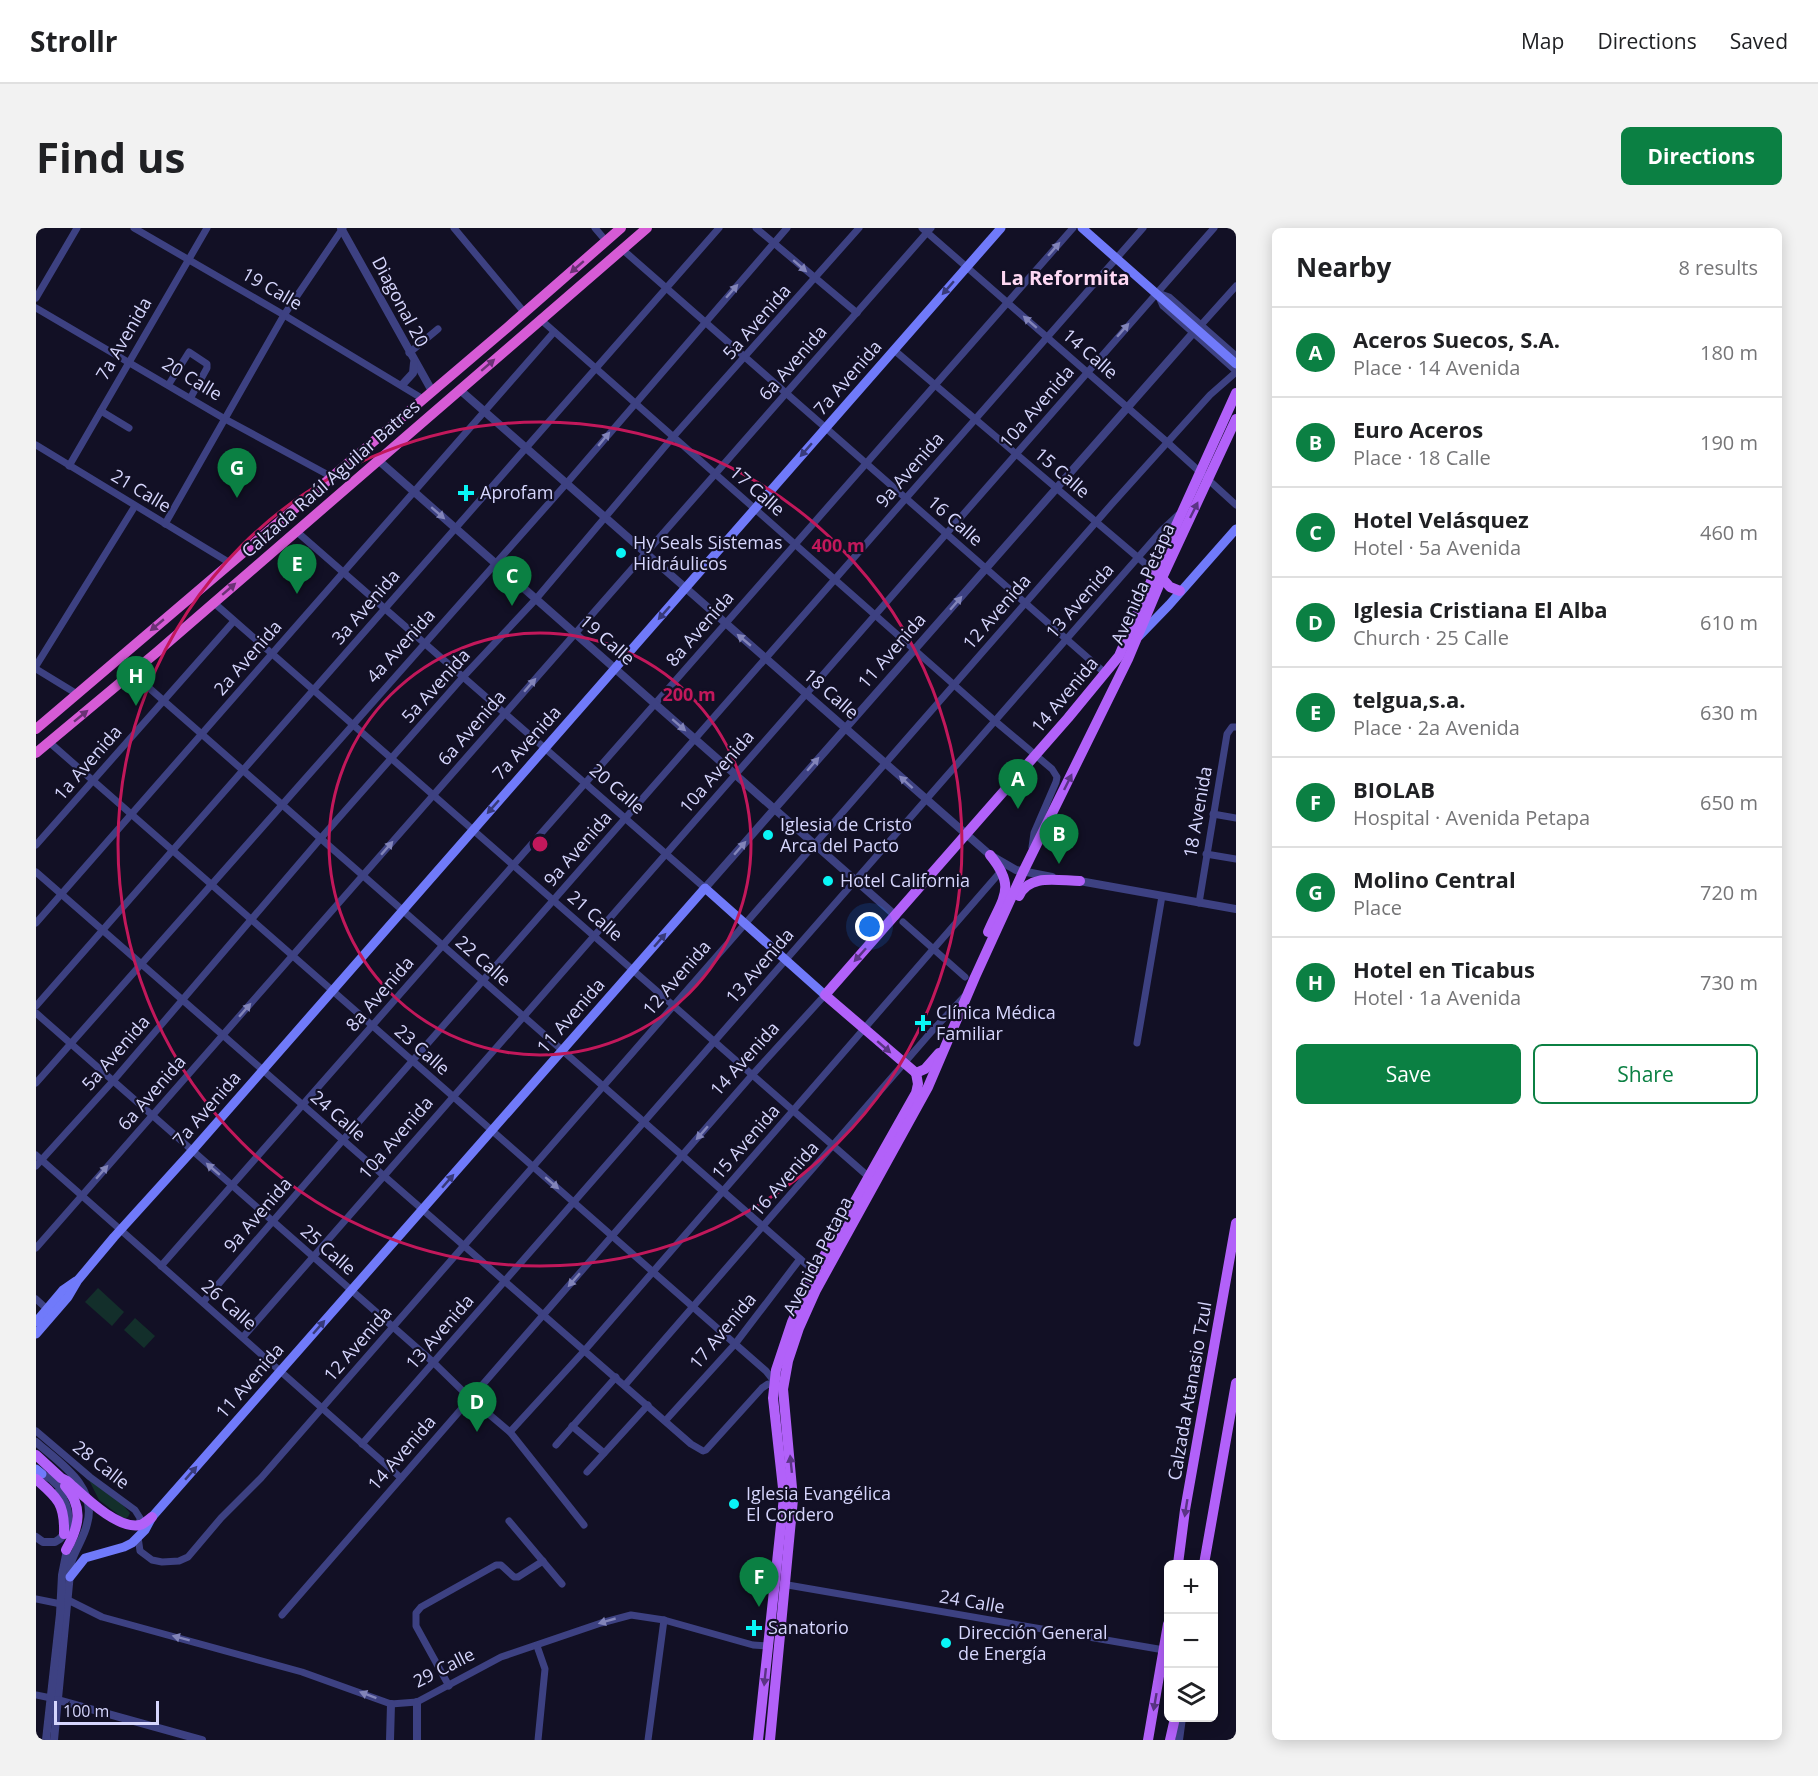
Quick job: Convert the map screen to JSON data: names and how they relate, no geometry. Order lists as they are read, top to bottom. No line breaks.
{"streets":{"highway":["Calzada Raúl Aguilar Batres"],"main road":["7a Avenida","20 Calle","Avenida Petapa","11 Avenida","14 Avenida","Calzada Atanasio Tzul"],"street":["19 Calle","Diagonal 20","5a Avenida","14 Calle","6a Avenida","10a Avenida","9a Avenida","15 Calle","21 Calle","17 Calle","16 Calle","13 Avenida","3a Avenida","12 Avenida","8a Avenida","4a Avenida","2a Avenida","18 Calle","1a Avenida","18 Avenida","22 Calle","23 Calle","24 Calle","15 Avenida","16 Avenida","25 Calle","26 Calle","17 Avenida","28 Calle","29 Calle"]},"crossings":[["19 Calle","Diagonal 20"],["19 Calle","5a Avenida"],["19 Calle","7a Avenida"],["19 Calle","6a Avenida"],["19 Calle","10a Avenida"],["19 Calle","9a Avenida"],["19 Calle","Calzada Raúl Aguilar Batres"],["19 Calle","Avenida Petapa"],["19 Calle","13 Avenida"],["19 Calle","3a Avenida"],["19 Calle","12 Avenida"],["19 Calle","8a Avenida"],["19 Calle","4a Avenida"],["19 Calle","11 Avenida"],["19 Calle","2a Avenida"],["19 Calle","14 Avenida"],["19 Calle","15 Avenida"],["Diagonal 20","Calzada Raúl Aguilar Batres"],["5a Avenida","20 Calle"],["5a Avenida","21 Calle"],["5a Avenida","17 Calle"],["5a Avenida","16 Calle"],["5a Avenida","18 Calle"],["5a Avenida","22 Calle"],["5a Avenida","23 Calle"],["5a Avenida","24 Calle"],["5a Avenida","25 Calle"],["5a Avenida","26 Calle"],["7a Avenida","14 Calle"],["7a Avenida","20 Calle"],["7a Avenida","15 Calle"],["7a Avenida","21 Calle"],["7a Avenida","17 Calle"],["7a Avenida","16 Calle"],["7a Avenida","18 Calle"],["7a Avenida","22 Calle"],["7a Avenida","23 Calle"],["7a Avenida","24 Calle"],["7a Avenida","25 Calle"],["7a Avenida","26 Calle"],["14 Calle","6a Avenida"],["14 Calle","10a Avenida"],["14 Calle","9a Avenida"],["14 Calle","Avenida Petapa"],["14 Calle","12 Avenida"],["14 Calle","8a Avenida"],["14 Calle","11 Avenida"],["6a Avenida","20 Calle"],["6a Avenida","21 Calle"],["6a Avenida","17 Calle"],["6a Avenida","16 Calle"],["6a Avenida","18 Calle"],["6a Avenida","22 Calle"],["6a Avenida","23 Calle"],["6a Avenida","24 Calle"],["6a Avenida","25 Calle"],["6a Avenida","26 Calle"],["20 Calle","10a Avenida"],["20 Calle","9a Avenida"],["20 Calle","Calzada Raúl Aguilar Batres"],["20 Calle","Avenida Petapa"],["20 Calle","13 Avenida"],["20 Calle","3a Avenida"],["20 Calle","12 Avenida"],["20 Calle","8a Avenida"],["20 Calle","4a Avenida"],["20 Calle","11 Avenida"],["20 Calle","2a Avenida"],["20 Calle","14 Avenida"],["20 Calle","15 Avenida"],["20 Calle","16 Avenida"],["10a Avenida","15 Calle"],["10a Avenida","21 Calle"],["10a Avenida","17 Calle"],["10a Avenida","16 Calle"],["10a Avenida","18 Calle"],["10a Avenida","22 Calle"],["10a Avenida","23 Calle"],["10a Avenida","24 Calle"],["10a Avenida","25 Calle"],["10a Avenida","26 Calle"],["9a Avenida","15 Calle"],["9a Avenida","21 Calle"],["9a Avenida","17 Calle"],["9a Avenida","16 Calle"],["9a Avenida","18 Calle"],["9a Avenida","22 Calle"],["9a Avenida","23 Calle"],["9a Avenida","24 Calle"],["9a Avenida","25 Calle"],["9a Avenida","26 Calle"],["15 Calle","Avenida Petapa"],["15 Calle","13 Avenida"],["15 Calle","12 Avenida"],["15 Calle","8a Avenida"],["15 Calle","11 Avenida"],["Calzada Raúl Aguilar Batres","21 Calle"],["Calzada Raúl Aguilar Batres","17 Calle"],["Calzada Raúl Aguilar Batres","16 Calle"],["Calzada Raúl Aguilar Batres","18 Calle"],["Calzada Raúl Aguilar Batres","22 Calle"],["Calzada Raúl Aguilar Batres","23 Calle"],["21 Calle","Avenida Petapa"],["21 Calle","13 Avenida"],["21 Calle","3a Avenida"],["21 Calle","12 Avenida"],["21 Calle","8a Avenida"],["21 Calle","4a Avenida"],["21 Calle","11 Avenida"],["21 Calle","2a Avenida"],["21 Calle","14 Avenida"],["21 Calle","1a Avenida"],["21 Calle","15 Avenida"],["21 Calle","16 Avenida"],["17 Calle","Avenida Petapa"],["17 Calle","13 Avenida"],["17 Calle","3a Avenida"],["17 Calle","12 Avenida"],["17 Calle","8a Avenida"],["17 Calle","4a Avenida"],["17 Calle","11 Avenida"],["17 Calle","2a Avenida"],["17 Calle","14 Avenida"],["16 Calle","13 Avenida"],["16 Calle","3a Avenida"],["16 Calle","12 Avenida"],["16 Calle","8a Avenida"],["16 Calle","4a Avenida"],["16 Calle","11 Avenida"],["16 Calle","14 Avenida"],["Avenida Petapa","13 Avenida"],["Avenida Petapa","18 Calle"],["Avenida Petapa","14 Avenida"],["Avenida Petapa","22 Calle"],["Avenida Petapa","23 Calle"],["Avenida Petapa","24 Calle"],["Avenida Petapa","16 Avenida"],["Avenida Petapa","29 Calle"],["13 Avenida","18 Calle"],["13 Avenida","22 Calle"],["13 Avenida","23 Calle"],["13 Avenida","24 Calle"],["13 Avenida","25 Calle"],["13 Avenida","26 Calle"],["3a Avenida","18 Calle"],["3a Avenida","22 Calle"],["3a Avenida","23 Calle"],["3a Avenida","24 Calle"],["12 Avenida","11 Avenida"],["12 Avenida","18 Calle"],["12 Avenida","22 Calle"],["12 Avenida","23 Calle"],["12 Avenida","24 Calle"],["12 Avenida","25 Calle"],["12 Avenida","26 Calle"],["8a Avenida","18 Calle"],["8a Avenida","22 Calle"],["8a Avenida","23 Calle"],["8a Avenida","24 Calle"],["8a Avenida","25 Calle"],["8a Avenida","26 Calle"],["4a Avenida","18 Calle"],["4a Avenida","22 Calle"],["4a Avenida","23 Calle"],["4a Avenida","24 Calle"],["4a Avenida","25 Calle"],["11 Avenida","18 Calle"],["11 Avenida","22 Calle"],["11 Avenida","23 Calle"],["11 Avenida","24 Calle"],["11 Avenida","25 Calle"],["11 Avenida","26 Calle"],["2a Avenida","18 Calle"],["2a Avenida","22 Calle"],["2a Avenida","23 Calle"],["2a Avenida","24 Calle"],["18 Calle","14 Avenida"],["18 Calle","18 Avenida"],["14 Avenida","22 Calle"],["14 Avenida","23 Calle"],["14 Avenida","24 Calle"],["14 Avenida","25 Calle"],["14 Avenida","26 Calle"],["1a Avenida","22 Calle"],["1a Avenida","23 Calle"],["22 Calle","15 Avenida"],["22 Calle","16 Avenida"],["22 Calle","17 Avenida"],["23 Calle","24 Calle"],["23 Calle","15 Avenida"],["23 Calle","16 Avenida"],["23 Calle","17 Avenida"],["24 Calle","15 Avenida"],["24 Calle","16 Avenida"],["24 Calle","17 Avenida"],["15 Avenida","25 Calle"]],"one_way":["11 Avenida","29 Calle"],"districts":["La Reformita"],"places":{"health":["Aprofam","Clínica Médica Familiar","Sanatorio"],"other":["Hy Seals Sistemas Hidráulicos","Iglesia de Cristo Arca del Pacto","Hotel California","Iglesia Evangélica El Cordero","Dirección General de Energía"]},"scale_bar":"100 m","page":{"header":"Strollr","nav":["Map","Directions","Saved"],"buttons":["Directions",["Save","Share"]],"title":"Find us","heading":["Nearby","8 results"],"list":[{"mark":"A","name":"Aceros Suecos, S.A.","note":"Place · 14 Avenida","value":"180 m"},{"mark":"B","name":"Euro Aceros","note":"Place · 18 Calle","value":"190 m"},{"mark":"C","name":"Hotel Velásquez","note":"Hotel · 5a Avenida","value":"460 m"},{"mark":"D","name":"Iglesia Cristiana El Alba","note":"Church · 25 Calle","value":"610 m"},{"mark":"E","name":"telgua,s.a.","note":"Place · 2a Avenida","value":"630 m"},{"mark":"F","name":"BIOLAB","note":"Hospital · Avenida Petapa","value":"650 m"},{"mark":"G","name":"Molino Central","note":"Place","value":"720 m"},{"mark":"H","name":"Hotel en Ticabus","note":"Hotel · 1a Avenida","value":"730 m"}],"pins":["G","E","C","H","A","B","D","F"],"map_buttons":["+","−"],"scale":"100 m"},"rings":["400 m","200 m"]}
